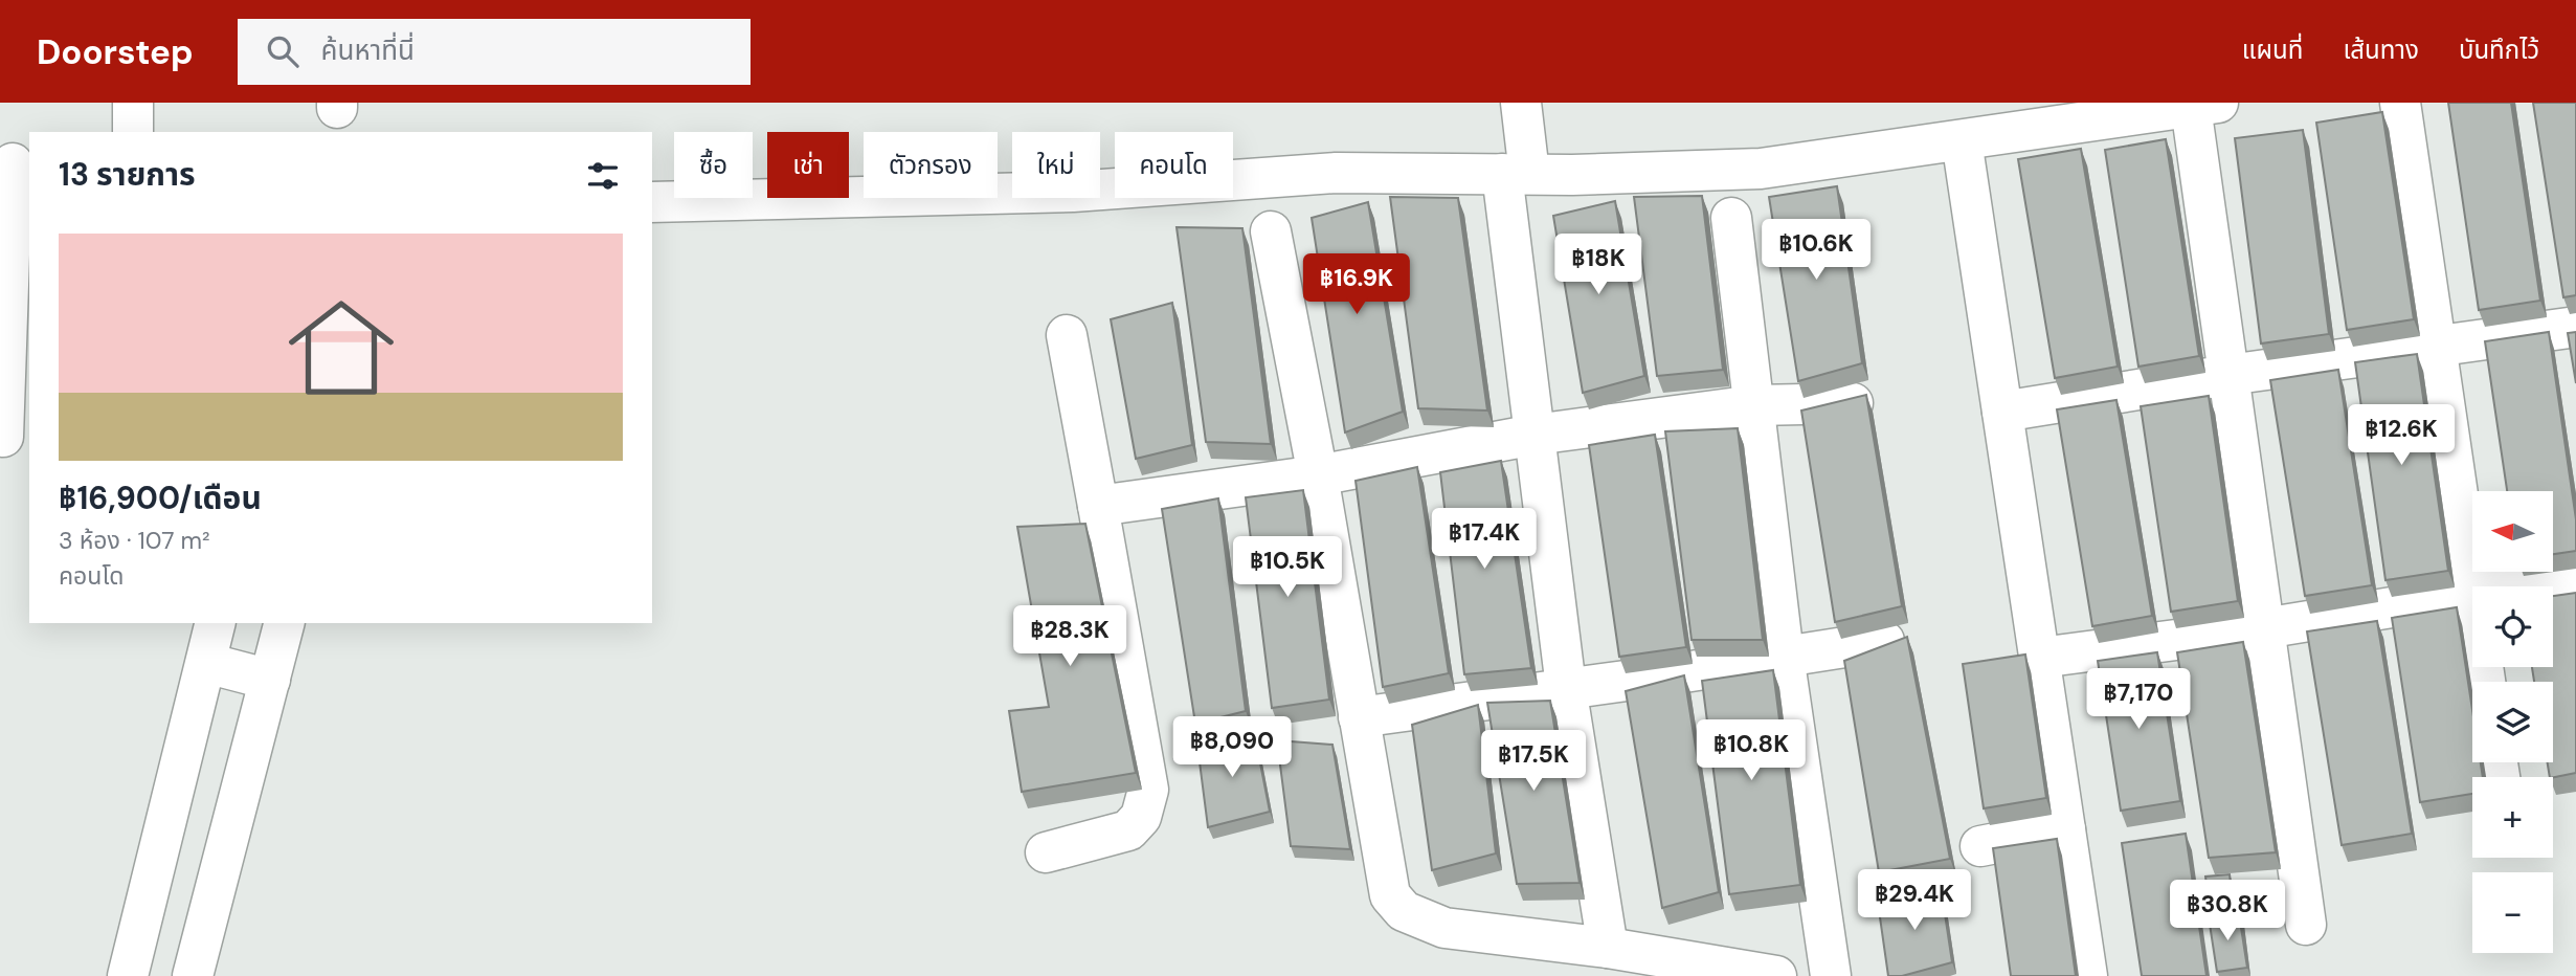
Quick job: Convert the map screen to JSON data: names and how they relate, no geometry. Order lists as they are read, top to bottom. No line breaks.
{"north":"left","page":{"header":"Doorstep","search":"ค้นหาที่นี่","nav":["แผนที่","เส้นทาง","บันทึกไว้"],"chip":["ซื้อ","เช่า","ตัวกรอง","ใหม่","คอนโด"],"heading":"13 รายการ","price":["฿10.6K","฿18K","฿16.9K","฿12.6K","฿17.4K","฿10.5K","฿28.3K","฿7,170","฿8,090","฿10.8K","฿17.5K","฿29.4K","฿30.8K"],"list":[{"name":"฿16,900/เดือน","note":"3 ห้อง · 107 m² · คอนโด"}],"map_buttons":["+","−"]}}
